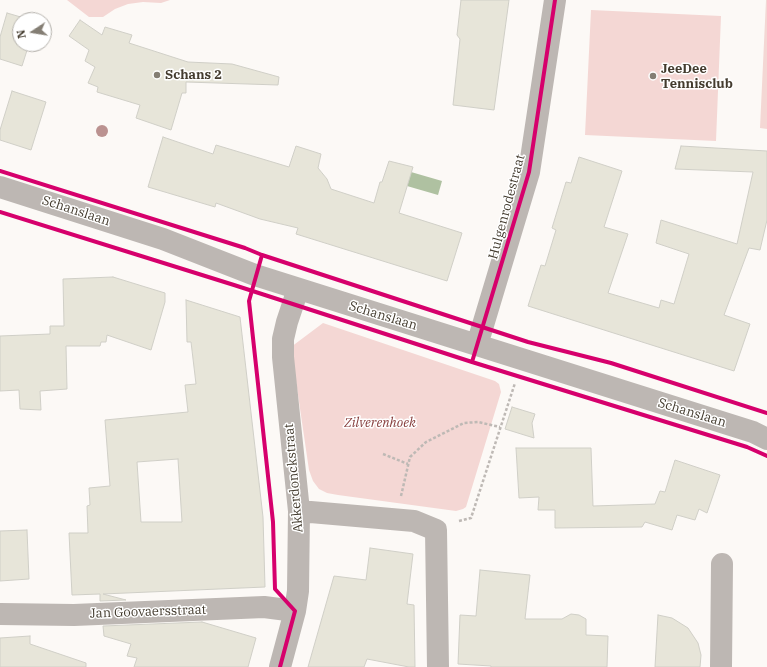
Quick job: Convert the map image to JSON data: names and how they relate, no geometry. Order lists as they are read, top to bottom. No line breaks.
{"streets":{"street":["Hulgenrodestraat","Schanslaan","Akkerdonckstraat","Jan Goovaersstraat"]},"crossings":[["Hulgenrodestraat","Schanslaan"],["Schanslaan","Akkerdonckstraat"],["Akkerdonckstraat","Jan Goovaersstraat"]],"parks":["Zilverenhoek"],"places":["Schans 2","JeeDee Tennisclub"],"north":"left"}
